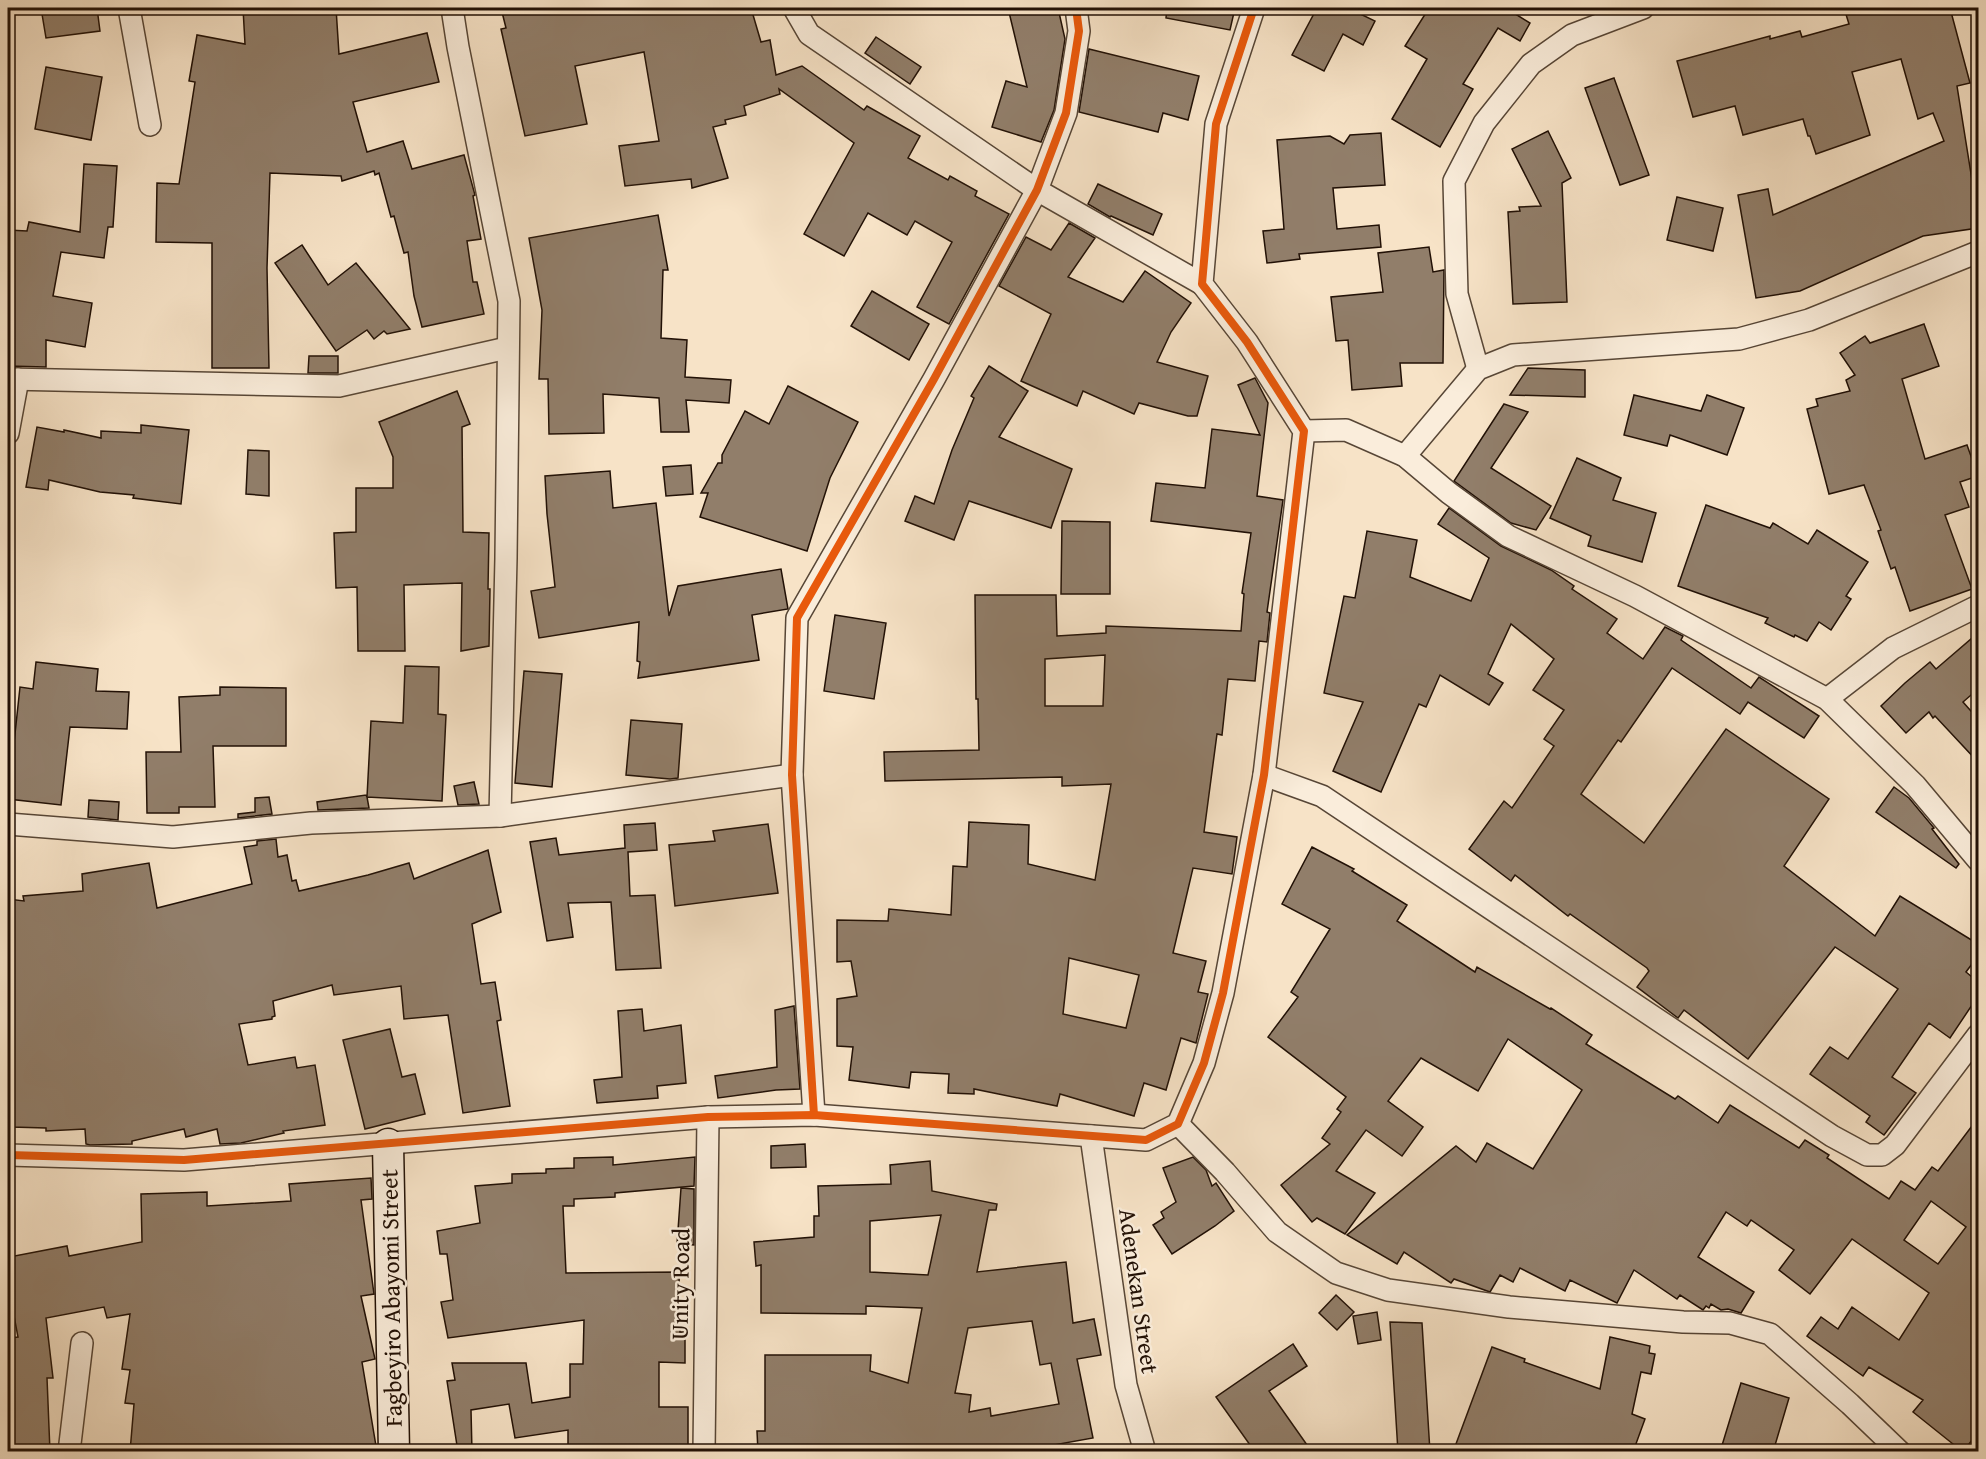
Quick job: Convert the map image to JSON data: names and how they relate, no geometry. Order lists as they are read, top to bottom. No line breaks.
{"streets":{"street":["Unity Road","Adenekan Street","Fagbeyiro Abayomi Street"]}}
